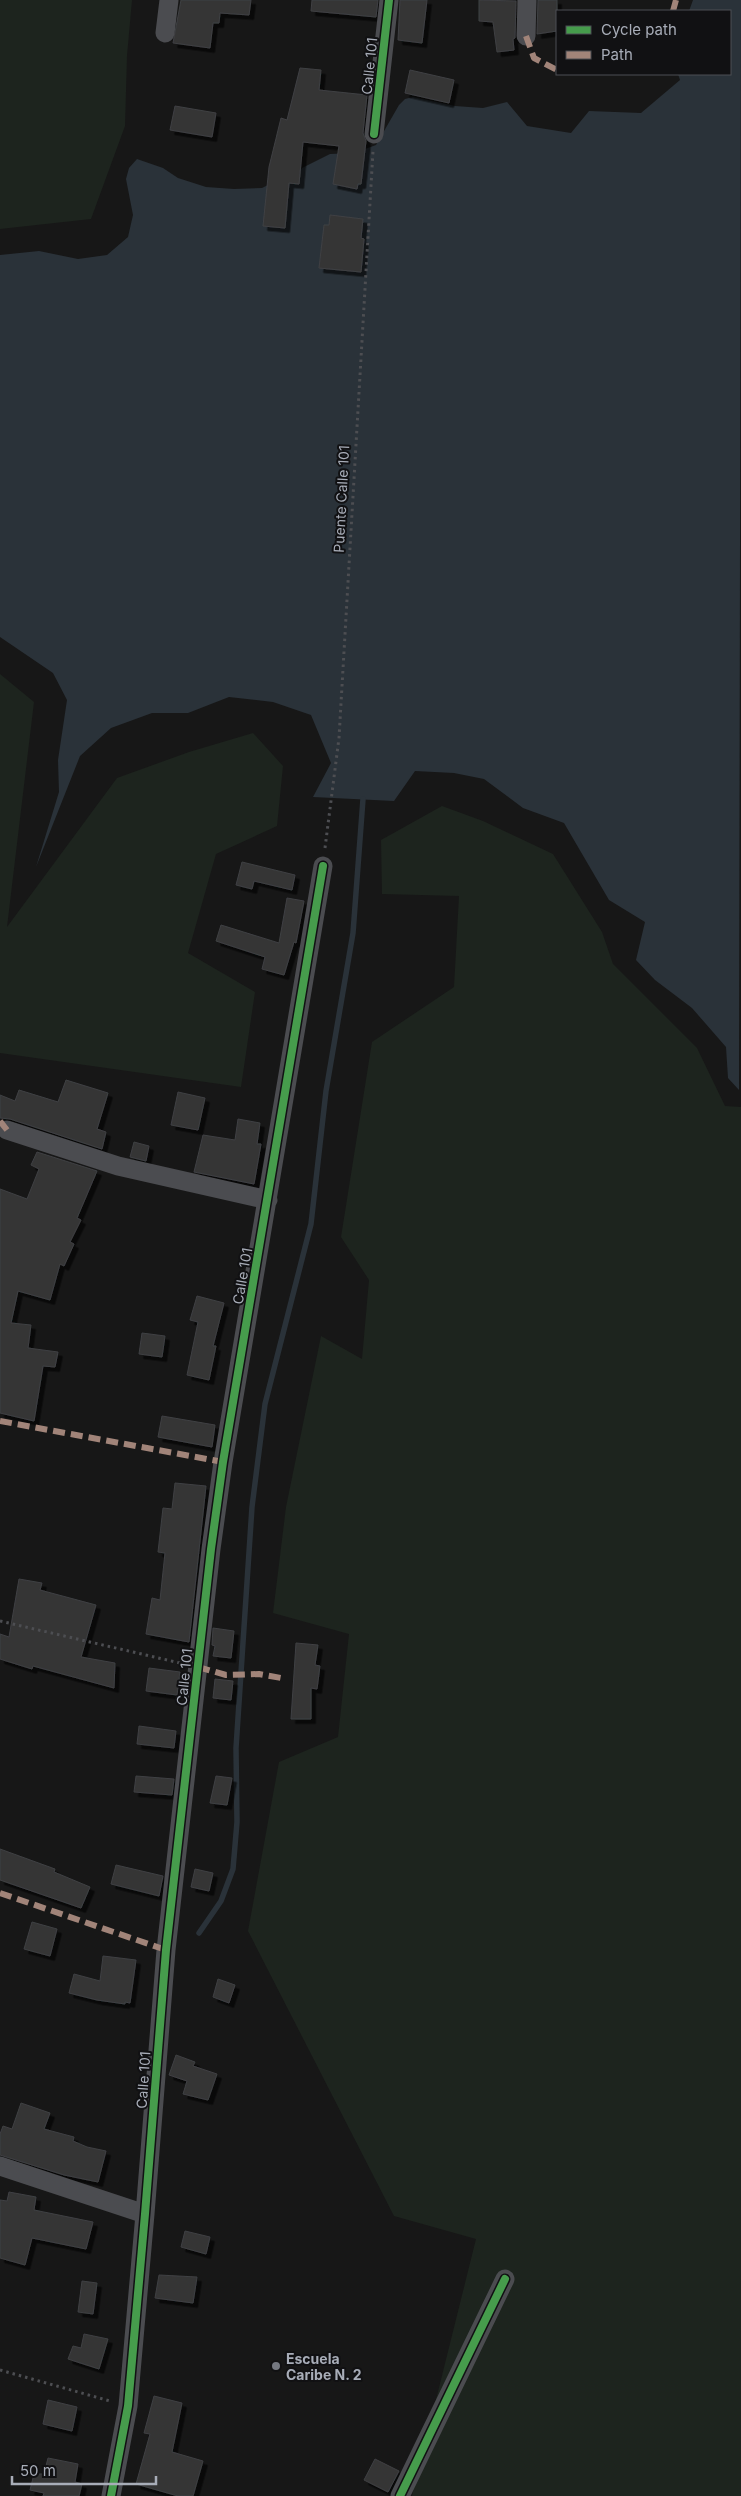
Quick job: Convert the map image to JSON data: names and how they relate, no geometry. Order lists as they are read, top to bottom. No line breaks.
{"streets":{"street":["Calle 101"],"path":["Puente Calle 101"]},"crossings":[["Calle 101","Puente Calle 101"]],"places":["Escuela Caribe N. 2"],"legend":["Cycle path","Path"],"scale_bar":"50 m"}
